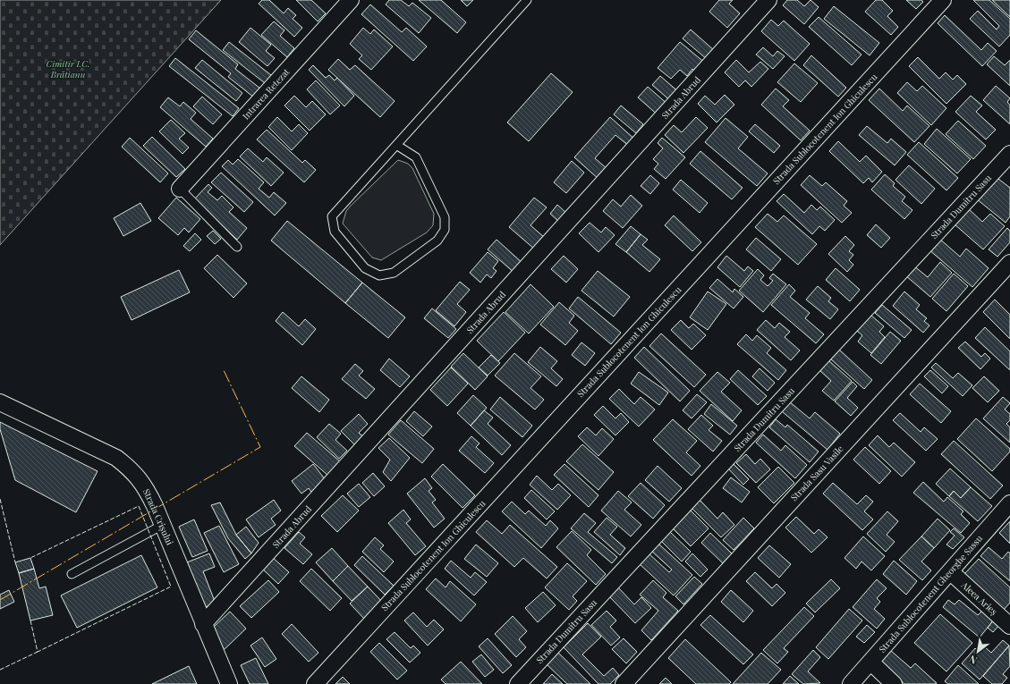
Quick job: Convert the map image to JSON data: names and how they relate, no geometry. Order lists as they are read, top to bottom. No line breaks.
{"streets":{"street":["Intrarea Retezat","Strada Abrud","Strada Sublocotenent Ion Ghiculescu","Strada Dumitru Sasu","Strada Sasu Vasile","Strada Crișului","Strada Sublocotenent Gheorghe Sassu","Aleea Arieș"]},"crossings":[["Strada Abrud","Strada Crișului"],["Strada Sublocotenent Gheorghe Sassu","Aleea Arieș"]],"parks":["Cimitir I.C. Brătianu"],"north":"bottom left"}
